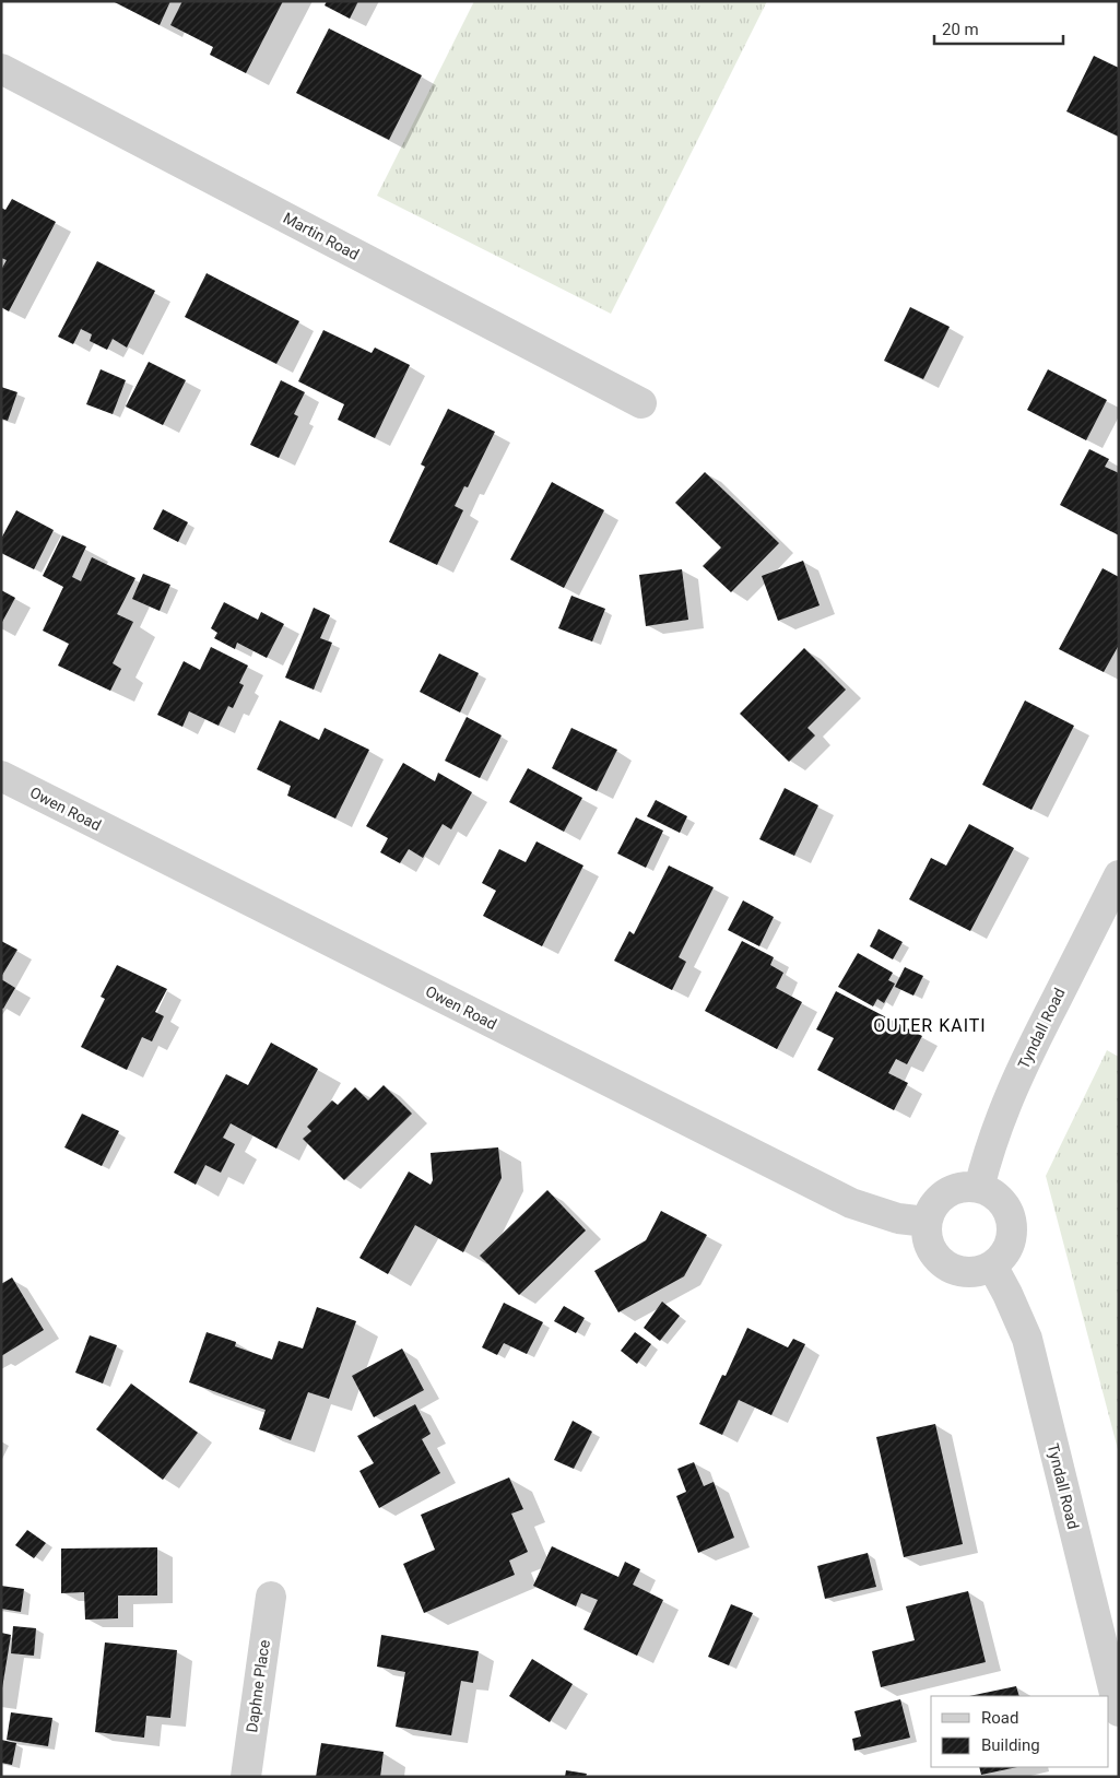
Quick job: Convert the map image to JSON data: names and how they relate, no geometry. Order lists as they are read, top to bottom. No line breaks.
{"streets":{"street":["Martin Road","Owen Road","Tyndall Road","Daphne Place"]},"crossings":[["Owen Road","Tyndall Road"]],"districts":["OUTER KAITI"],"legend":["Road","Building"],"scale_bar":"20 m"}
